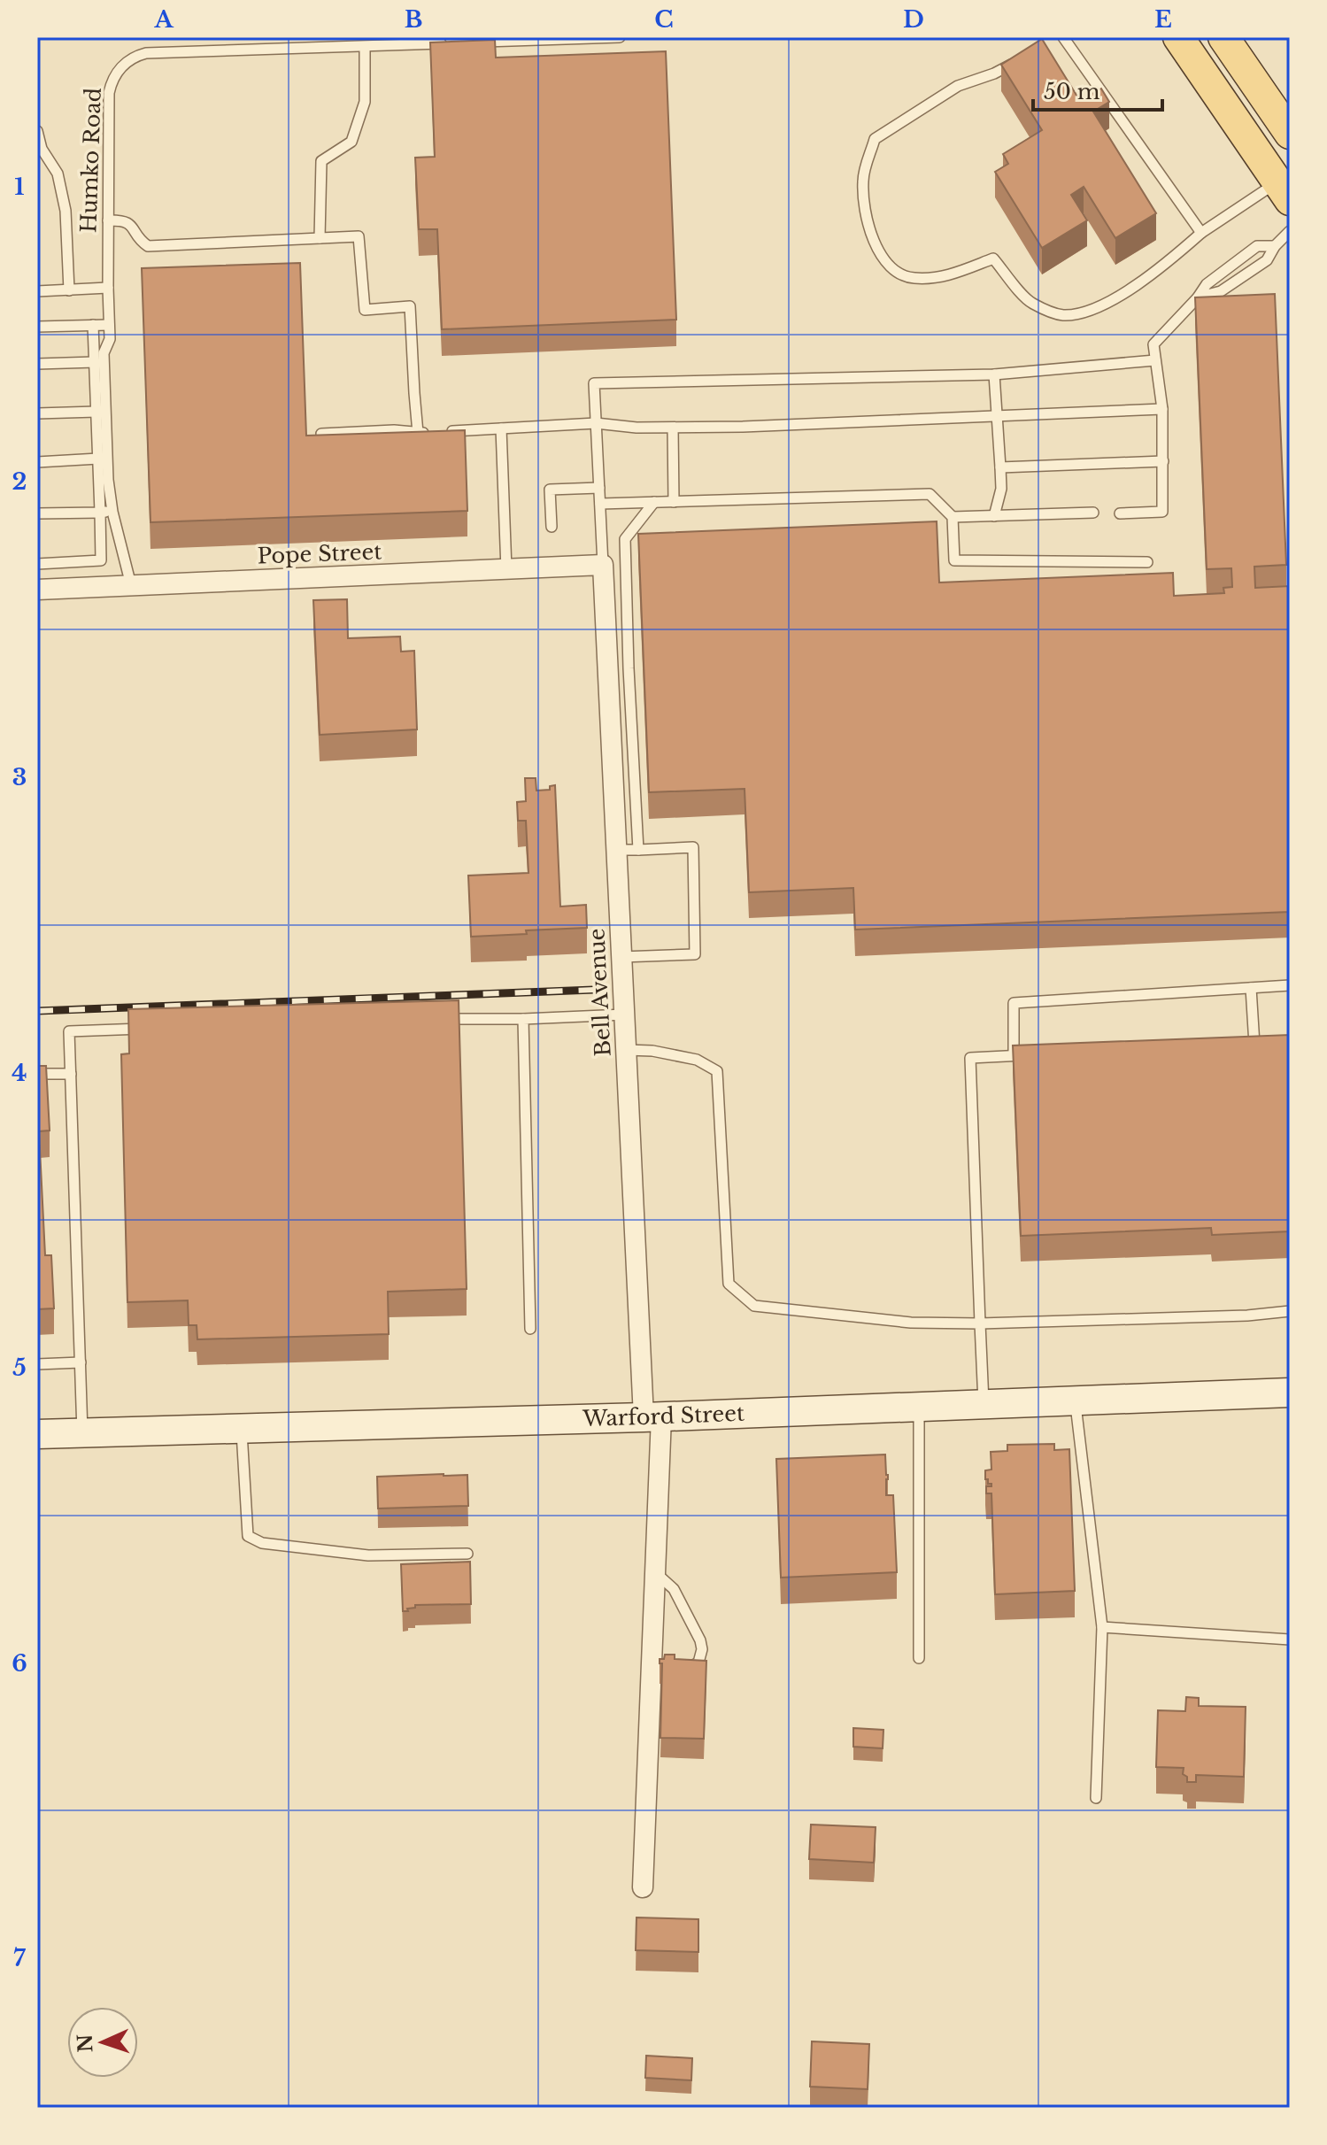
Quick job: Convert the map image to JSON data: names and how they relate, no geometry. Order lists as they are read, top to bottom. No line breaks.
{"streets":{"main road":["Warford Street"],"street":["Pope Street","Bell Avenue"],"lane":["Humko Road"]},"crossings":[["Humko Road","Pope Street"],["Pope Street","Bell Avenue"],["Bell Avenue","Warford Street"]],"scale_bar":"50 m","north":"left","grid":{"columns":["A","B","C","D","E"],"rows":["1","2","3","4","5","6","7"]}}
